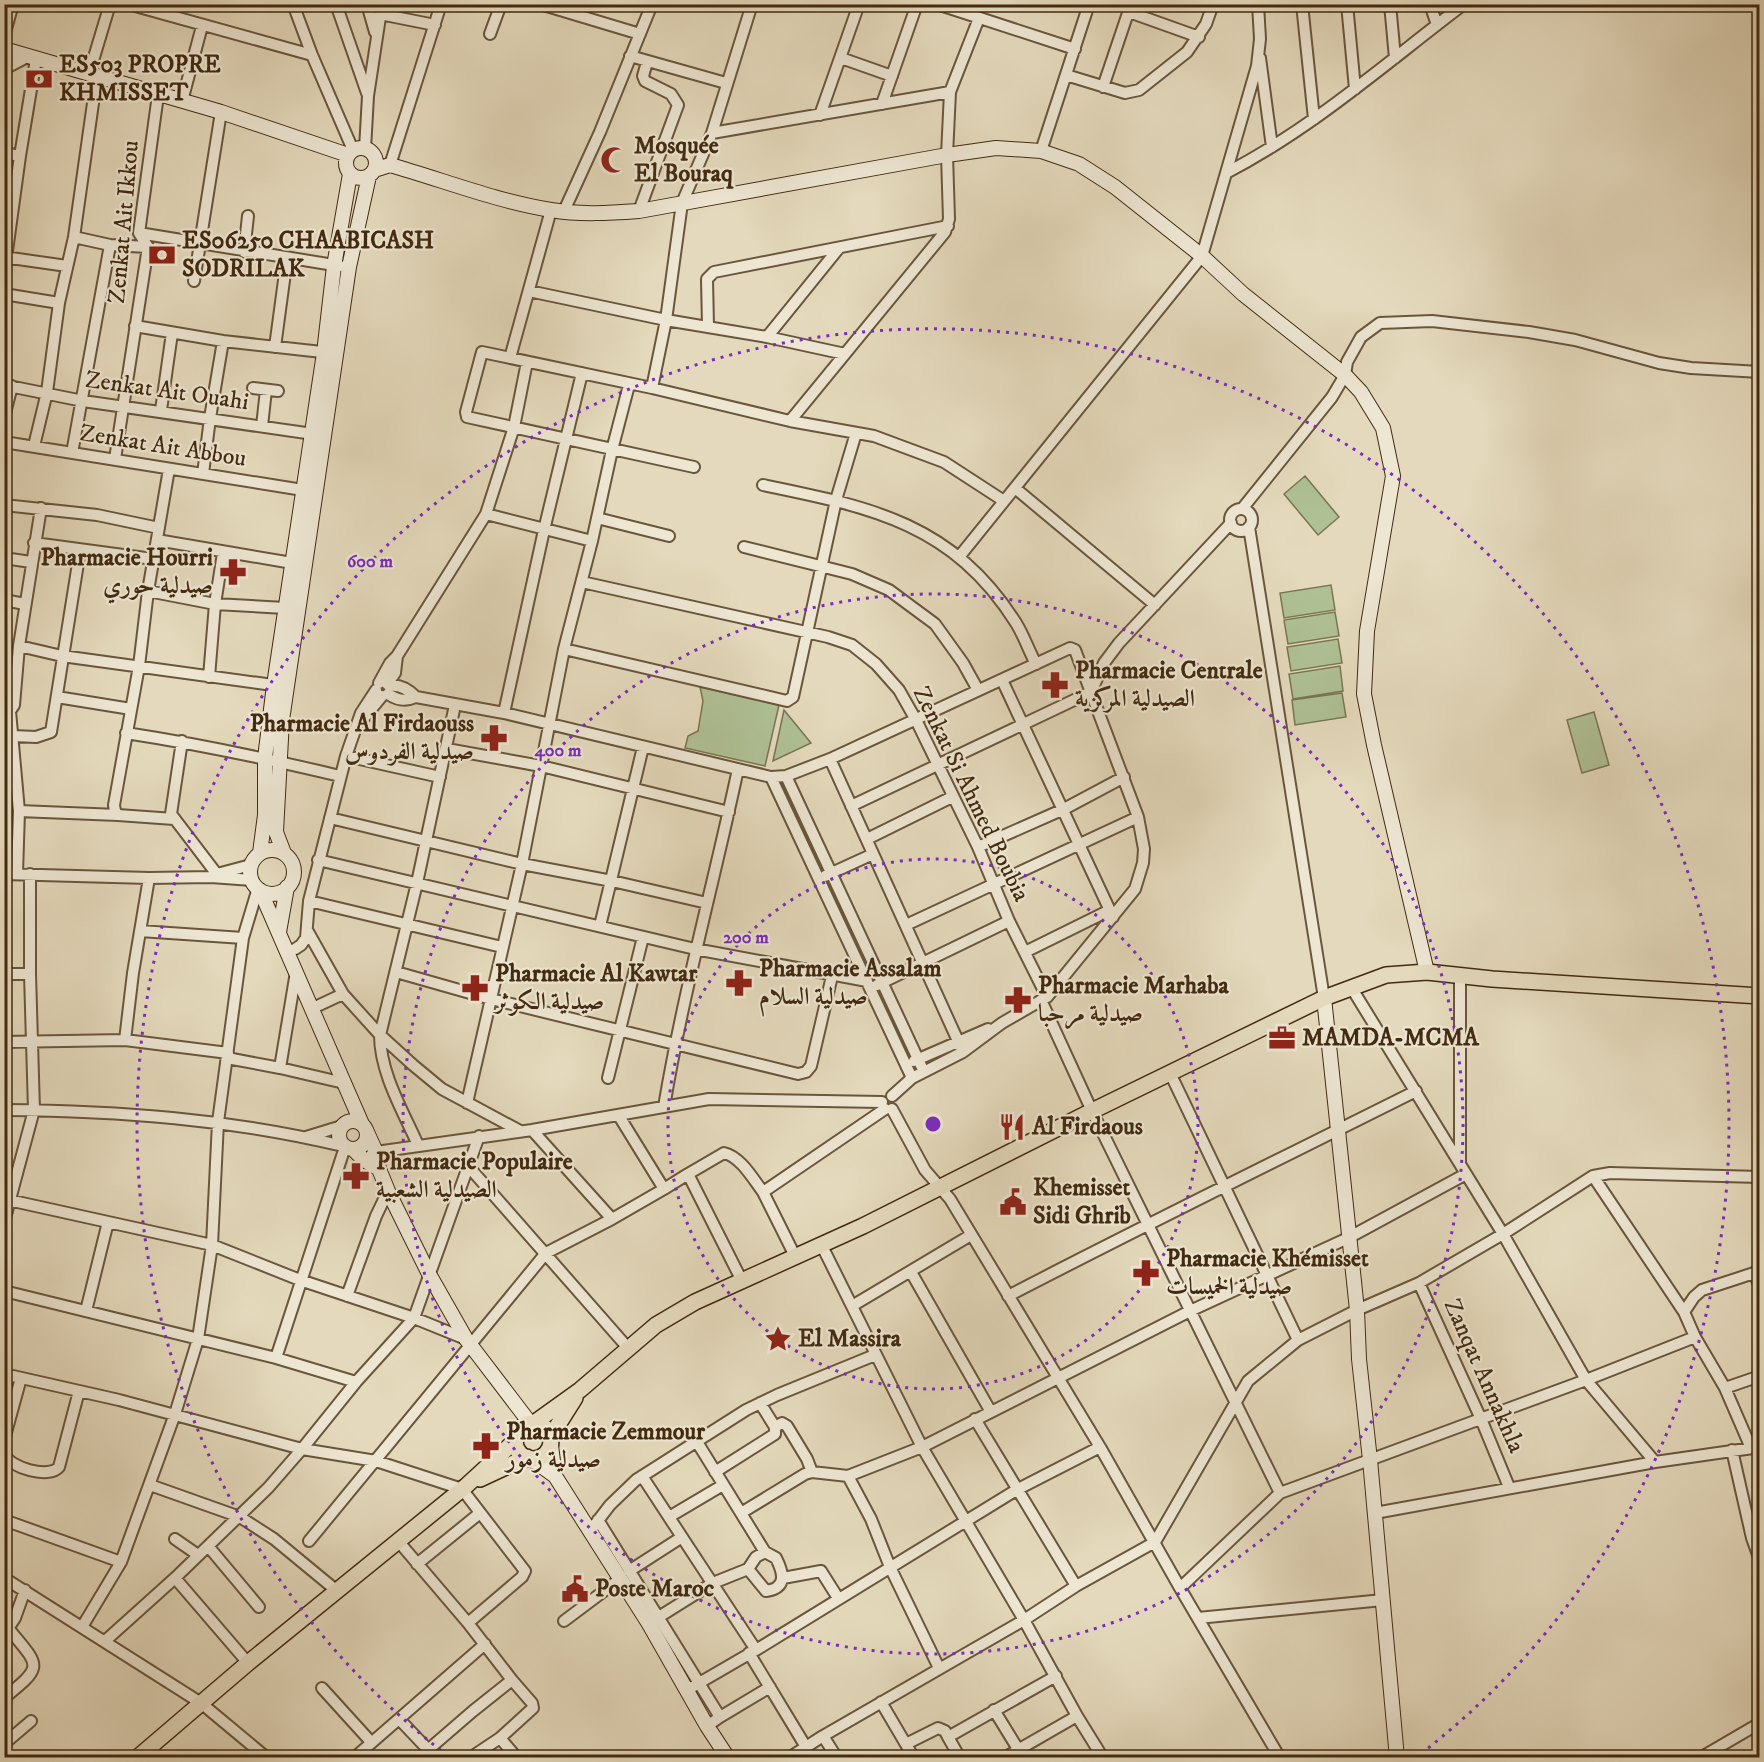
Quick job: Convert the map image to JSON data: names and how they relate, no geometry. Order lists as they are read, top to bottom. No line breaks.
{"streets":{"street":["Zenkat Ait Ikkou","Zenkat Ait Ouahi","Zenkat Ait Abbou","Zenkat Si Ahmed Boubia","Zanqat Annakhla"]},"crossings":[["Zenkat Ait Ikkou","Zenkat Ait Ouahi"],["Zenkat Ait Ikkou","Zenkat Ait Abbou"]],"places":{"bank":["ES503 PROPRE KHMISSET","ES06250 CHAABICASH SODRILAK"],"mosque":["Mosquée El Bouraq"],"pharmacy":["Pharmacie Hourri صيدلية حوري","Pharmacie Centrale الصيدلية المركزية","Pharmacie Al Firdaouss صيدلية الفردوس","Pharmacie Assalam صيدلية السلام","Pharmacie Al Kawtar صيدلية الكوثر","Pharmacie Marhaba صيدلية مرحبا","Pharmacie Populaire الصيدلية الشعبية","Pharmacie Khémisset صيدلية الخميسات","Pharmacie Zemmour صيدلية زمور"],"office":["MAMDA-MCMA"],"restaurant":["Al Firdaous"],"public building":["Khemisset Sidi Ghrib","Poste Maroc"],"place":["El Massira"]},"rings":["600 m","400 m","200 m"]}
